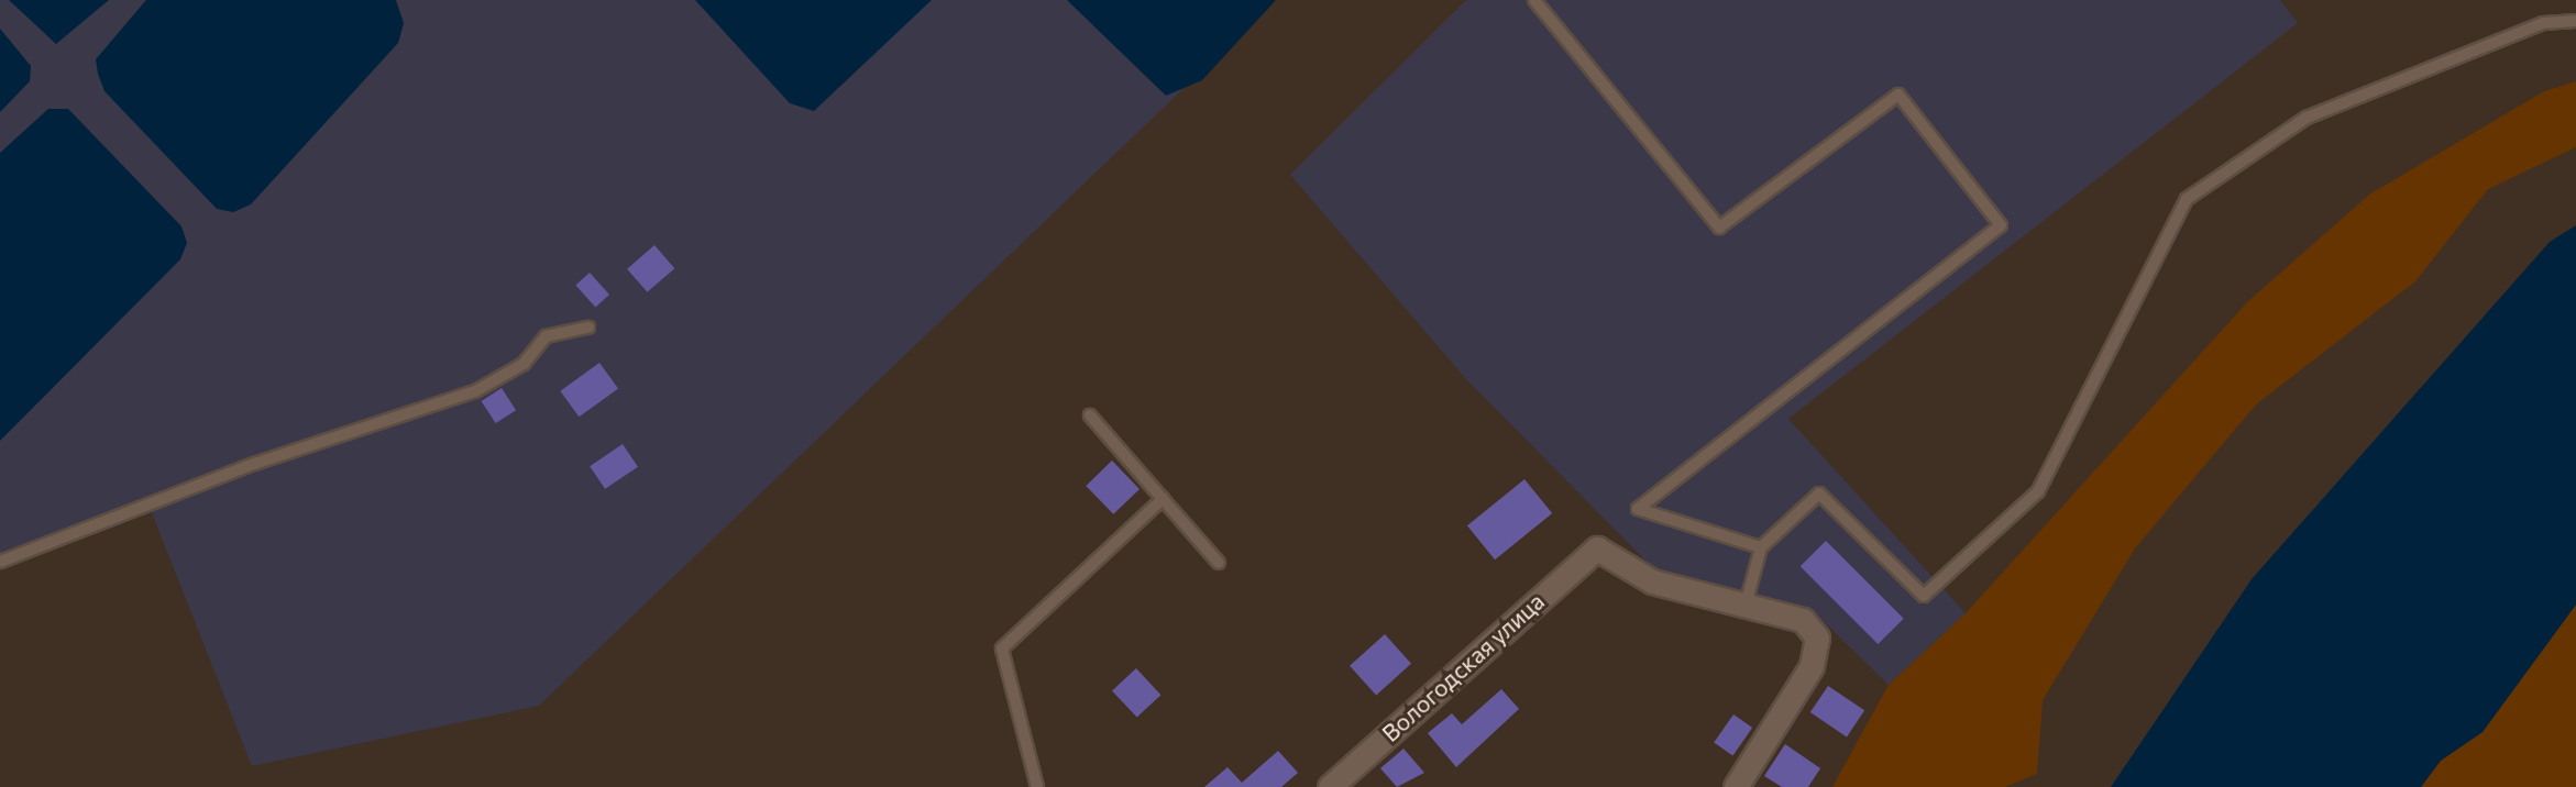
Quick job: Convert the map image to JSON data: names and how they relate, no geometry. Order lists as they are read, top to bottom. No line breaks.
{"streets":{"street":["Вологодская улица"]}}
